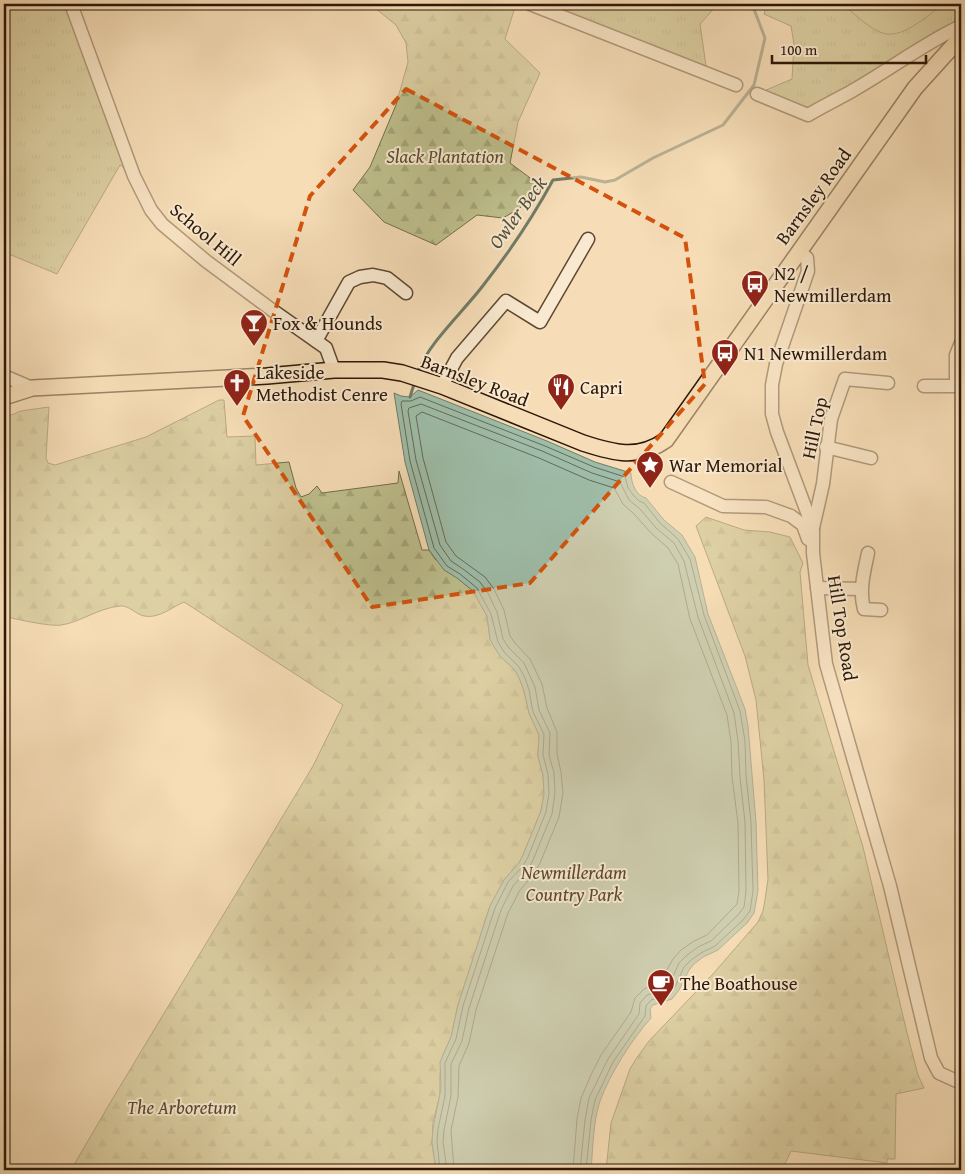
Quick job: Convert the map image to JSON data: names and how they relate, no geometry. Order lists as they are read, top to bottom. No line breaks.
{"streets":{"main road":["Barnsley Road"],"street":["School Hill","Hill Top","Hill Top Road"]},"crossings":[["Barnsley Road","School Hill"],["Barnsley Road","Hill Top Road"],["Hill Top","Hill Top Road"]],"water":["Owler Beck"],"parks":["Slack Plantation","Newmillerdam Country Park","The Arboretum"],"places":{"bus stop":["N2 / Newmillerdam","N1 Newmillerdam"],"bar":["Fox & Hounds"],"church":["Lakeside Methodist Cenre"],"restaurant":["Capri"],"place":["War Memorial"],"cafe":["The Boathouse"]},"scale_bar":"100 m"}
